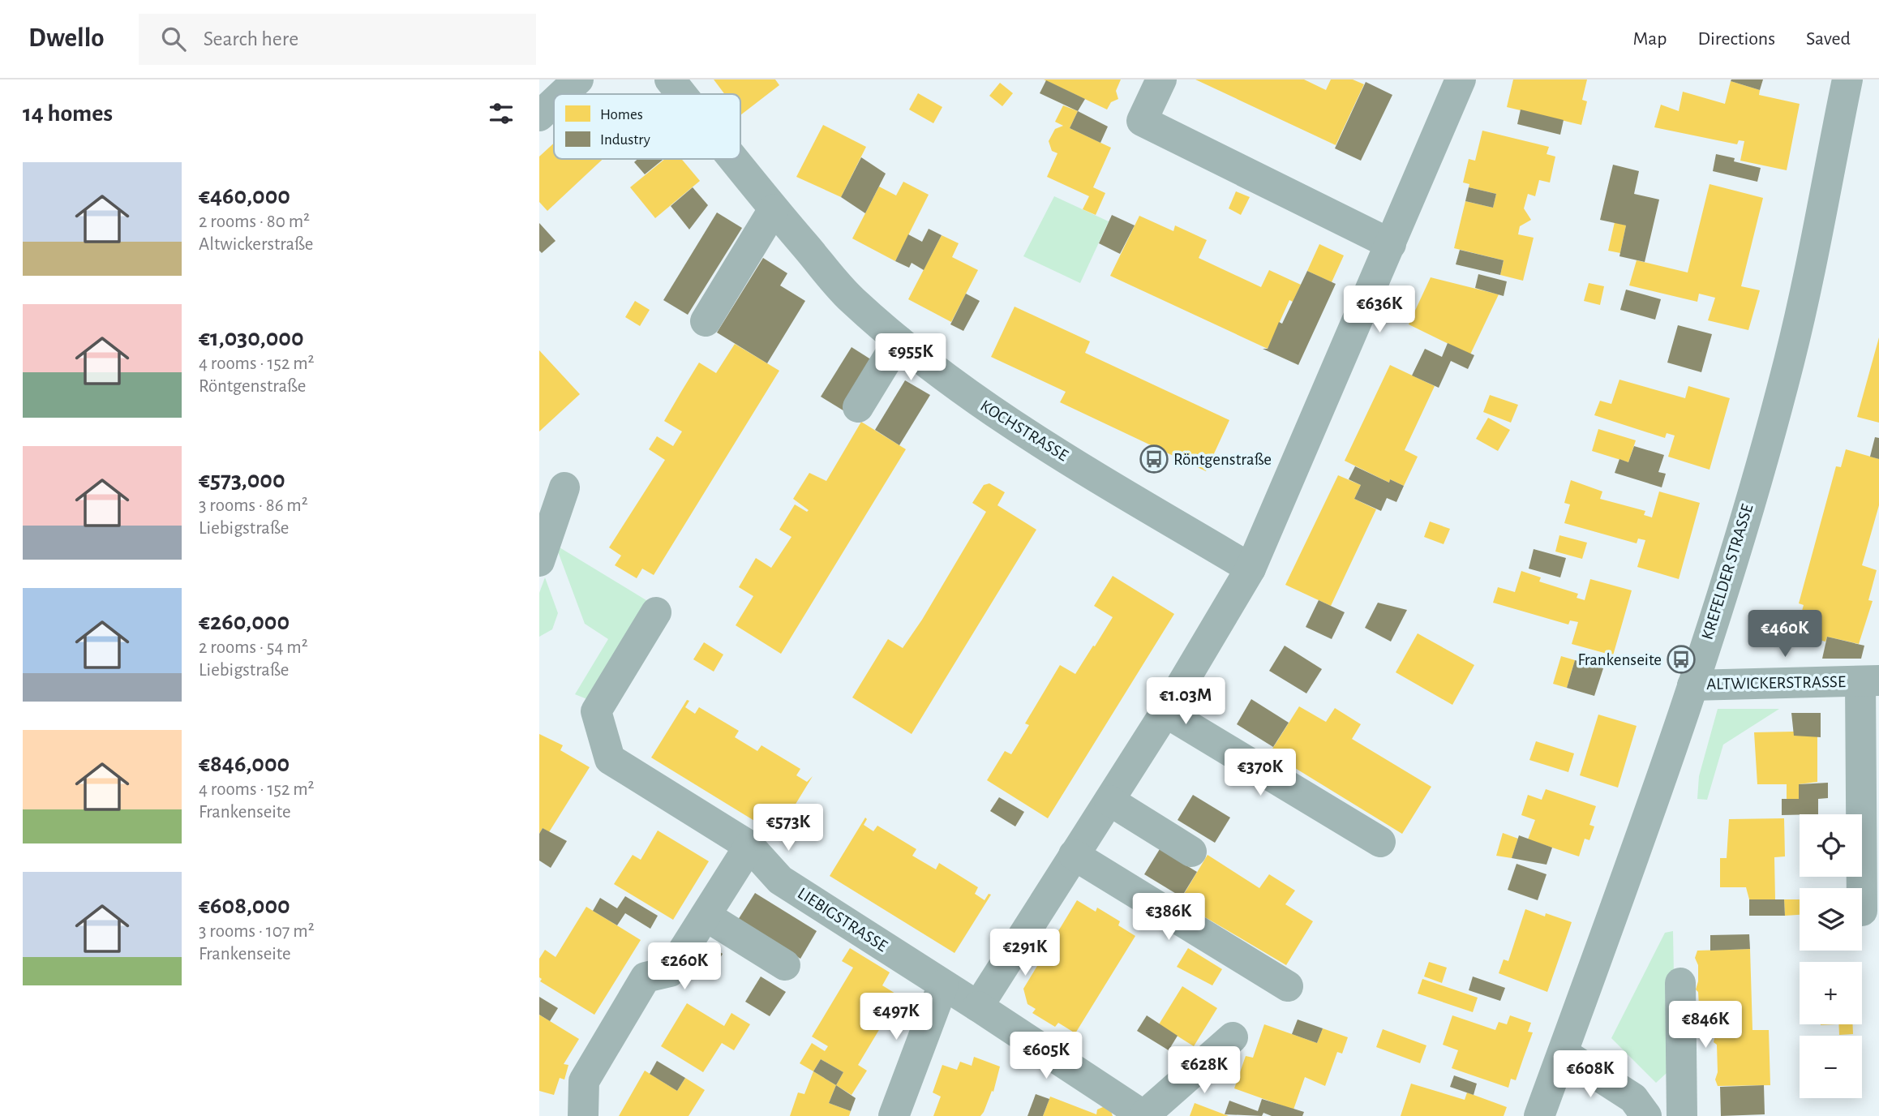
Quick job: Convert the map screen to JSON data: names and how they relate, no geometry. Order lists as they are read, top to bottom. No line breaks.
{"streets":{"street":["KOCHSTRASSE","KREFELDER STRASSE","ALTWICKERSTRASSE","LIEBIGSTRASSE"]},"crossings":[["KREFELDER STRASSE","ALTWICKERSTRASSE"]],"places":{"bus stop":["Röntgenstraße","Frankenseite"]},"legend":["Homes","Industry"],"page":{"header":"Dwello","search":"Search here","nav":["Map","Directions","Saved"],"heading":"14 homes","list":[{"name":"€460,000","note":"2 rooms · 80 m² · Altwickerstraße"},{"name":"€1,030,000","note":"4 rooms · 152 m² · Röntgenstraße"},{"name":"€573,000","note":"3 rooms · 86 m² · Liebigstraße"},{"name":"€260,000","note":"2 rooms · 54 m² · Liebigstraße"},{"name":"€846,000","note":"4 rooms · 152 m² · Frankenseite"},{"name":"€608,000","note":"3 rooms · 107 m² · Frankenseite"}],"price":["€636K","€955K","€460K","€1.03M","€370K","€573K","€386K","€291K","€260K","€497K","€846K","€605K","€628K","€608K"],"map_buttons":["+","−"]}}
